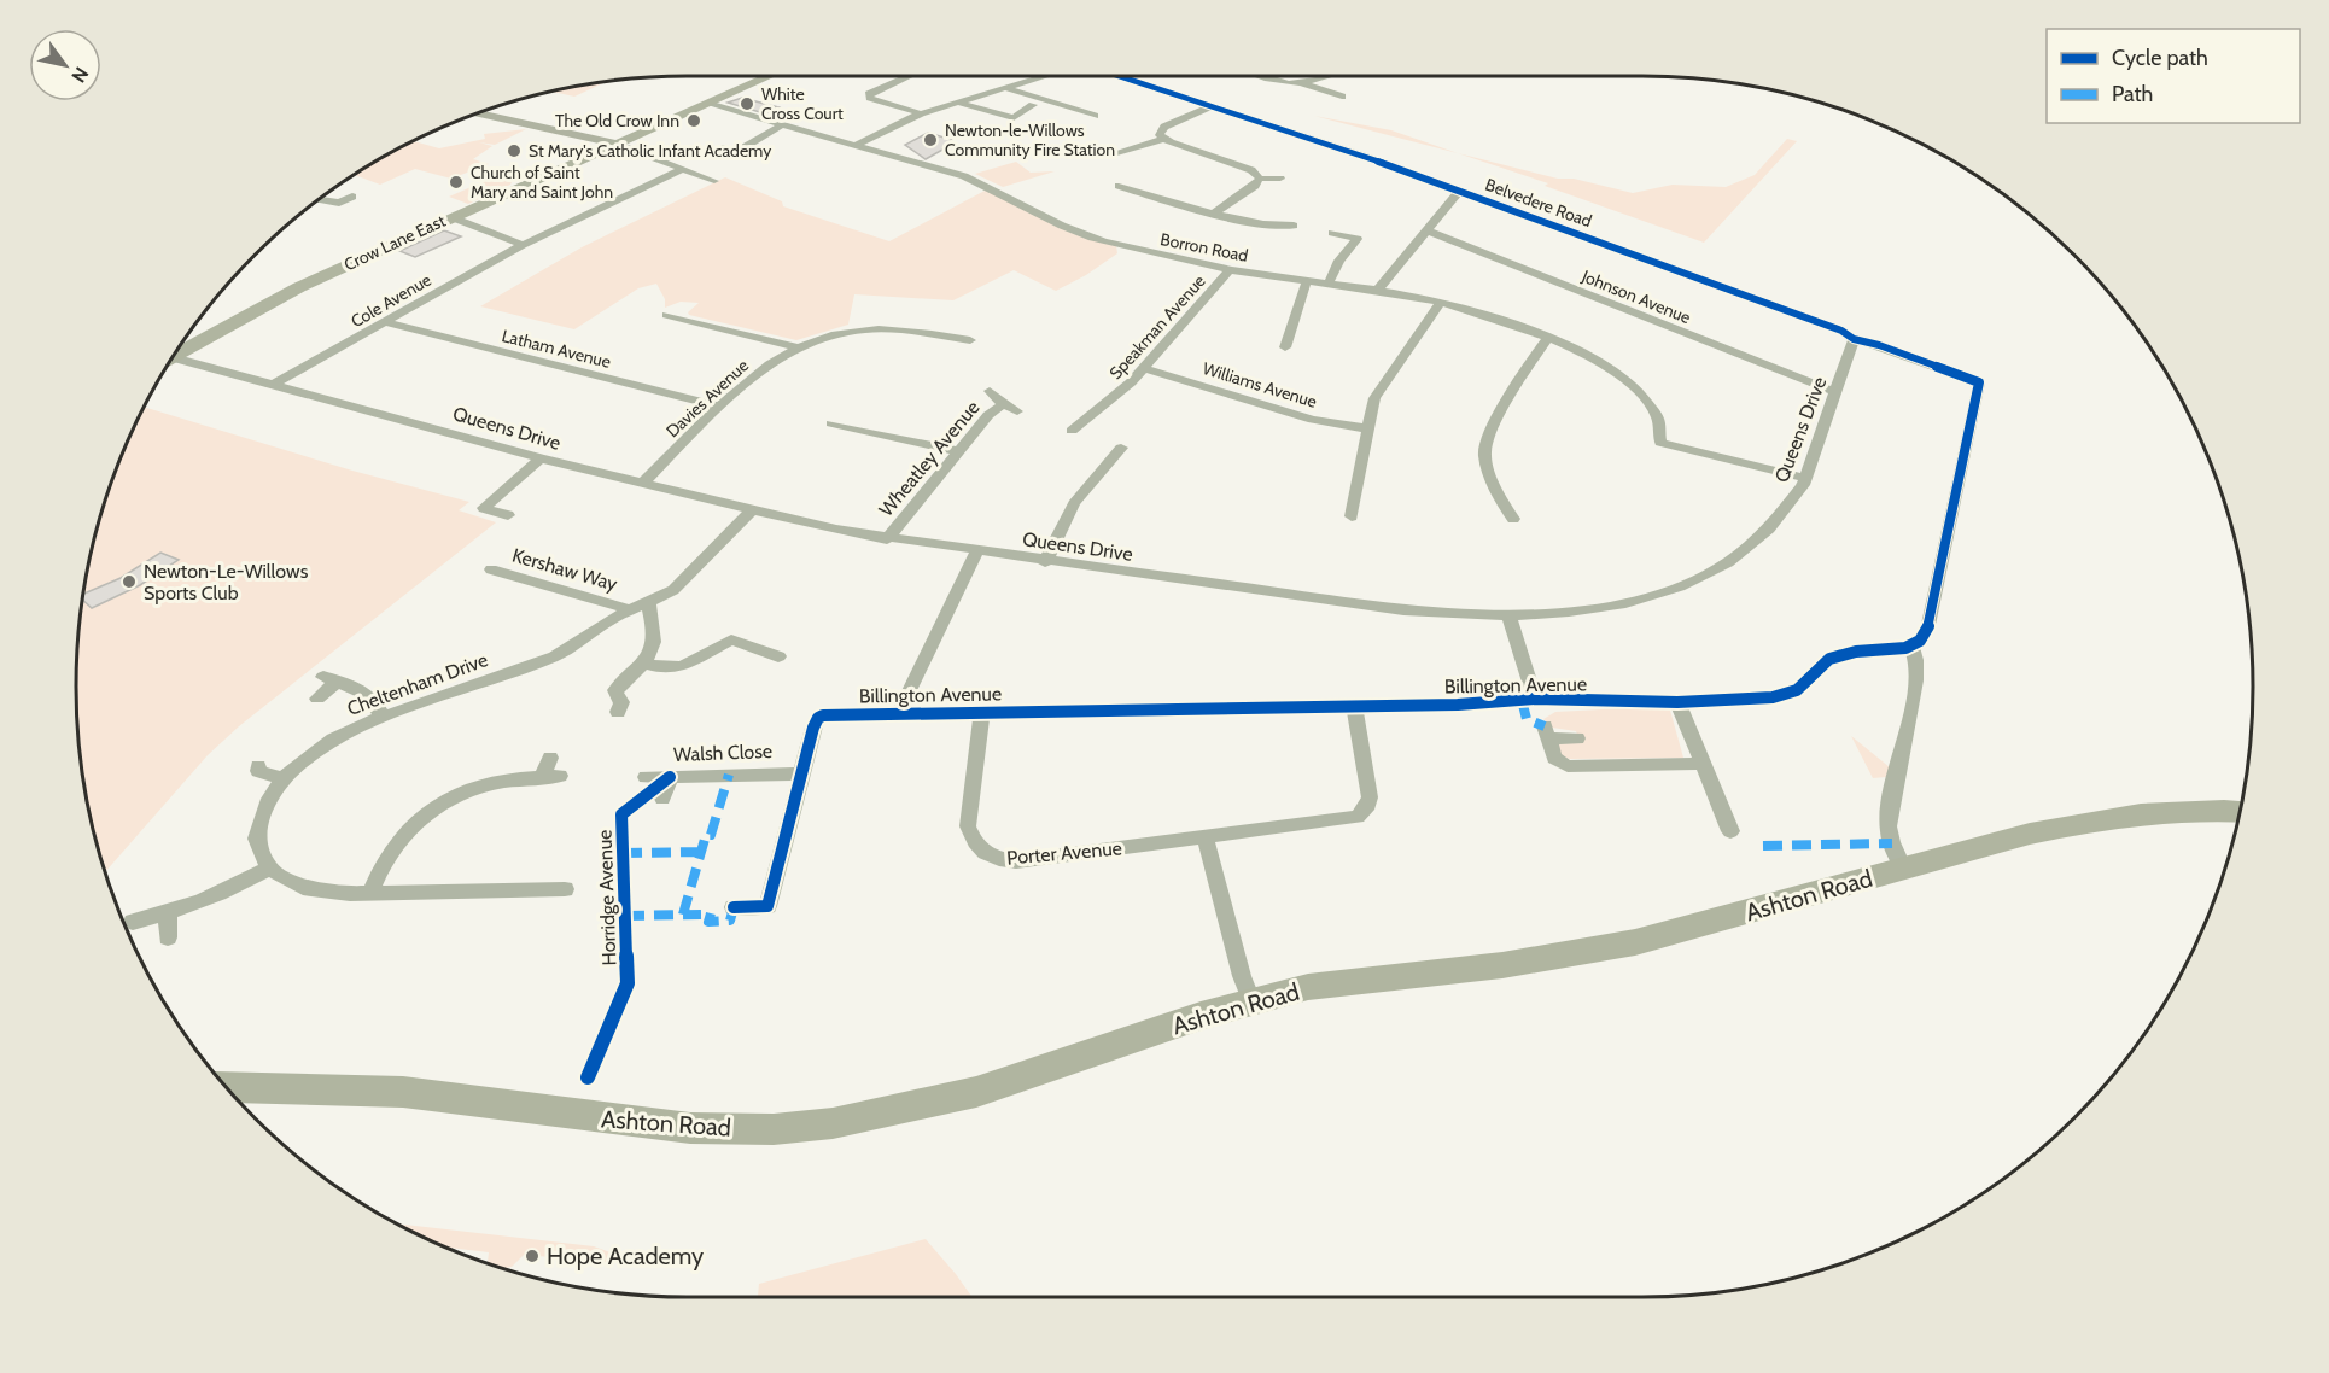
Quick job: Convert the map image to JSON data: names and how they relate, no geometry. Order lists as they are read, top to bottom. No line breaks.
{"streets":{"main road":["Crow Lane East","Ashton Road"],"street":["Belvedere Road","Borron Road","Johnson Avenue","Cole Avenue","Speakman Avenue","Latham Avenue","Williams Avenue","Davies Avenue","Queens Drive","Wheatley Avenue","Kershaw Way","Cheltenham Drive","Billington Avenue","Walsh Close","Porter Avenue"],"cycle path":["Horridge Avenue"]},"crossings":[["Belvedere Road","Queens Drive"],["Belvedere Road","Billington Avenue"],["Crow Lane East","Borron Road"],["Borron Road","Speakman Avenue"],["Borron Road","Queens Drive"],["Johnson Avenue","Queens Drive"],["Cole Avenue","Latham Avenue"],["Cole Avenue","Queens Drive"],["Speakman Avenue","Williams Avenue"],["Latham Avenue","Davies Avenue"],["Davies Avenue","Queens Drive"],["Queens Drive","Wheatley Avenue"],["Queens Drive","Cheltenham Drive"],["Kershaw Way","Cheltenham Drive"],["Billington Avenue","Walsh Close"],["Billington Avenue","Porter Avenue"]],"places":["White Cross Court","The Old Crow Inn","Newton-le-Willows Community Fire Station","St Mary's Catholic Infant Academy","Church of Saint Mary and Saint John","Newton-Le-Willows Sports Club","Hope Academy"],"legend":["Cycle path","Path"],"north":"bottom right"}
